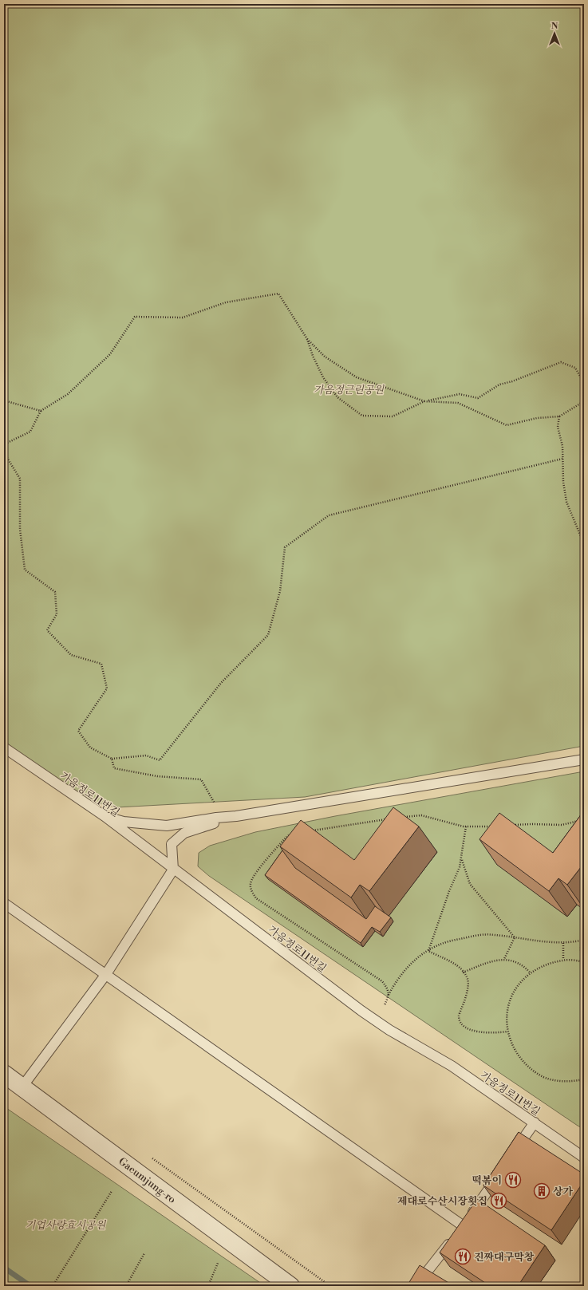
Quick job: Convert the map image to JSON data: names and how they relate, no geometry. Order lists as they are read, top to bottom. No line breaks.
{"streets":{"street":["Gaeumjung-ro"],"lane":["가음정로11번길"]},"parks":["가음정근린공원","기업사랑효시공원"],"places":{"restaurant":["떡볶이","제대로수산시장횟집","진짜대구막창"],"building":["상가"]},"north":"top"}
